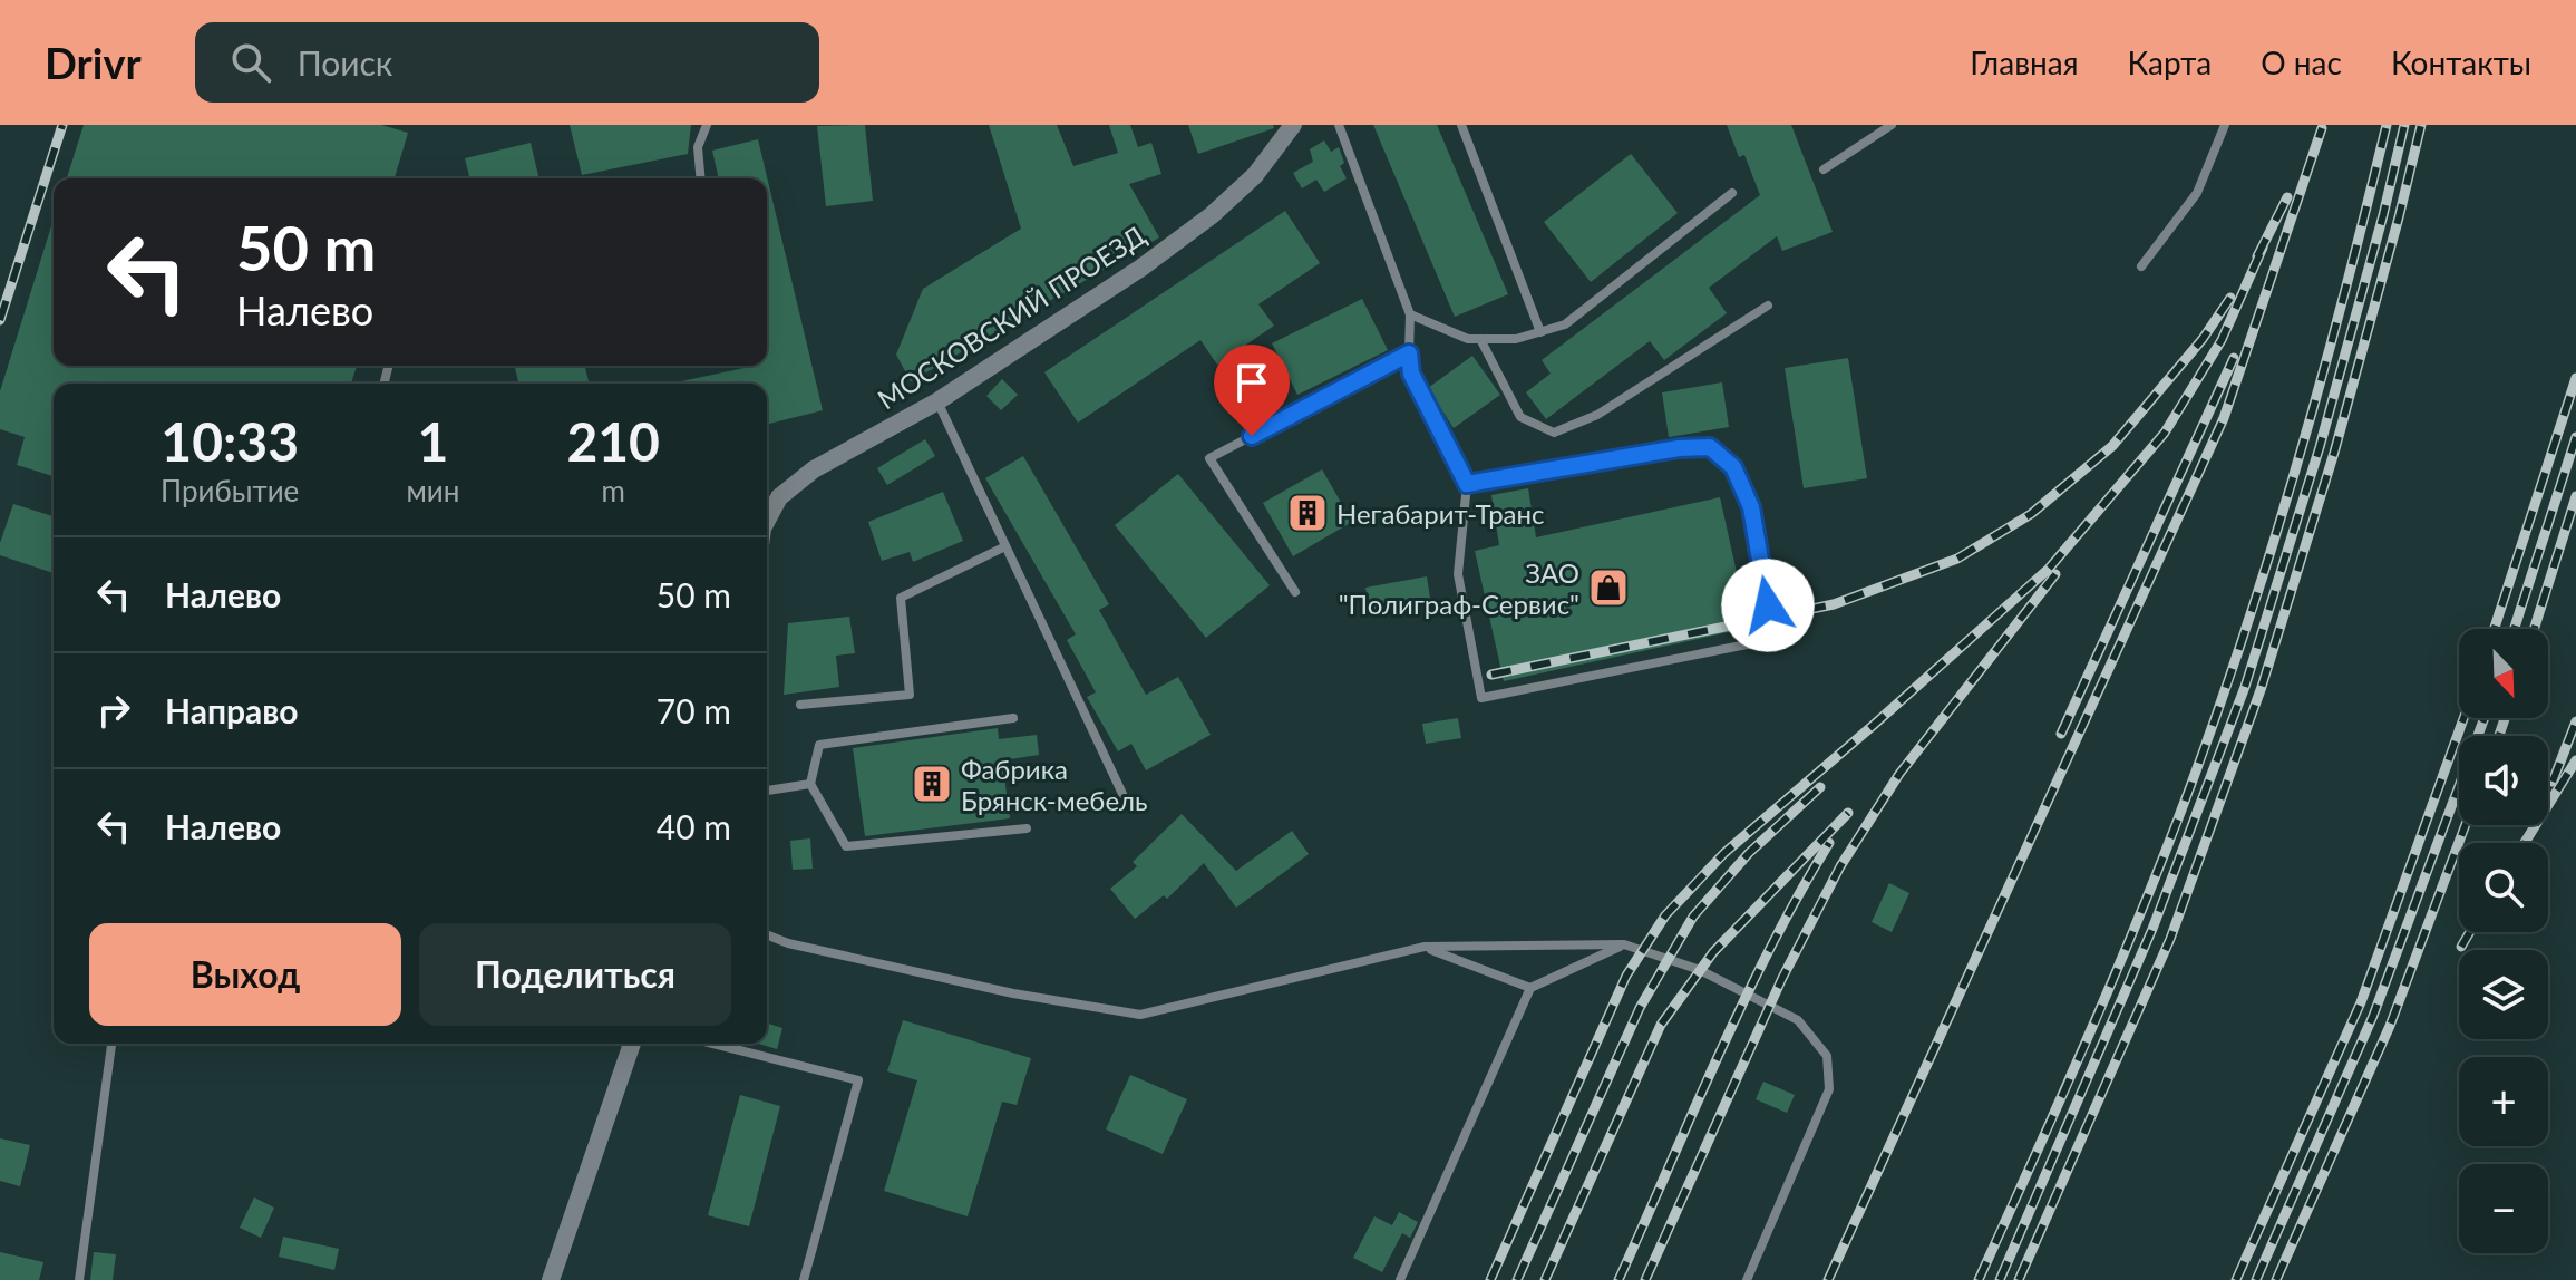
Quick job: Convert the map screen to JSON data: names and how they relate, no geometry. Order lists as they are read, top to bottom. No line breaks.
{"streets":{"street":["МОСКОВСКИЙ ПРОЕЗД"]},"places":{"building":["Негабарит-Транс","Фабрика Брянск-мебель"],"shop":["ЗАО \"Полиграф-Сервис\""]},"north":"bottom right","page":{"header":"Drivr","search":"Поиск","nav":["Главная","Карта","О нас","Контакты"],"turn":["50 m","Налево"],"eta":["10:33","Прибытие","1","мин","210","m"],"list":[{"name":"Налево","value":"50 m"},{"name":"Направо","value":"70 m"},{"name":"Налево","value":"40 m"}],"map_buttons":["+","−"],"buttons":["Выход","Поделиться"]}}
